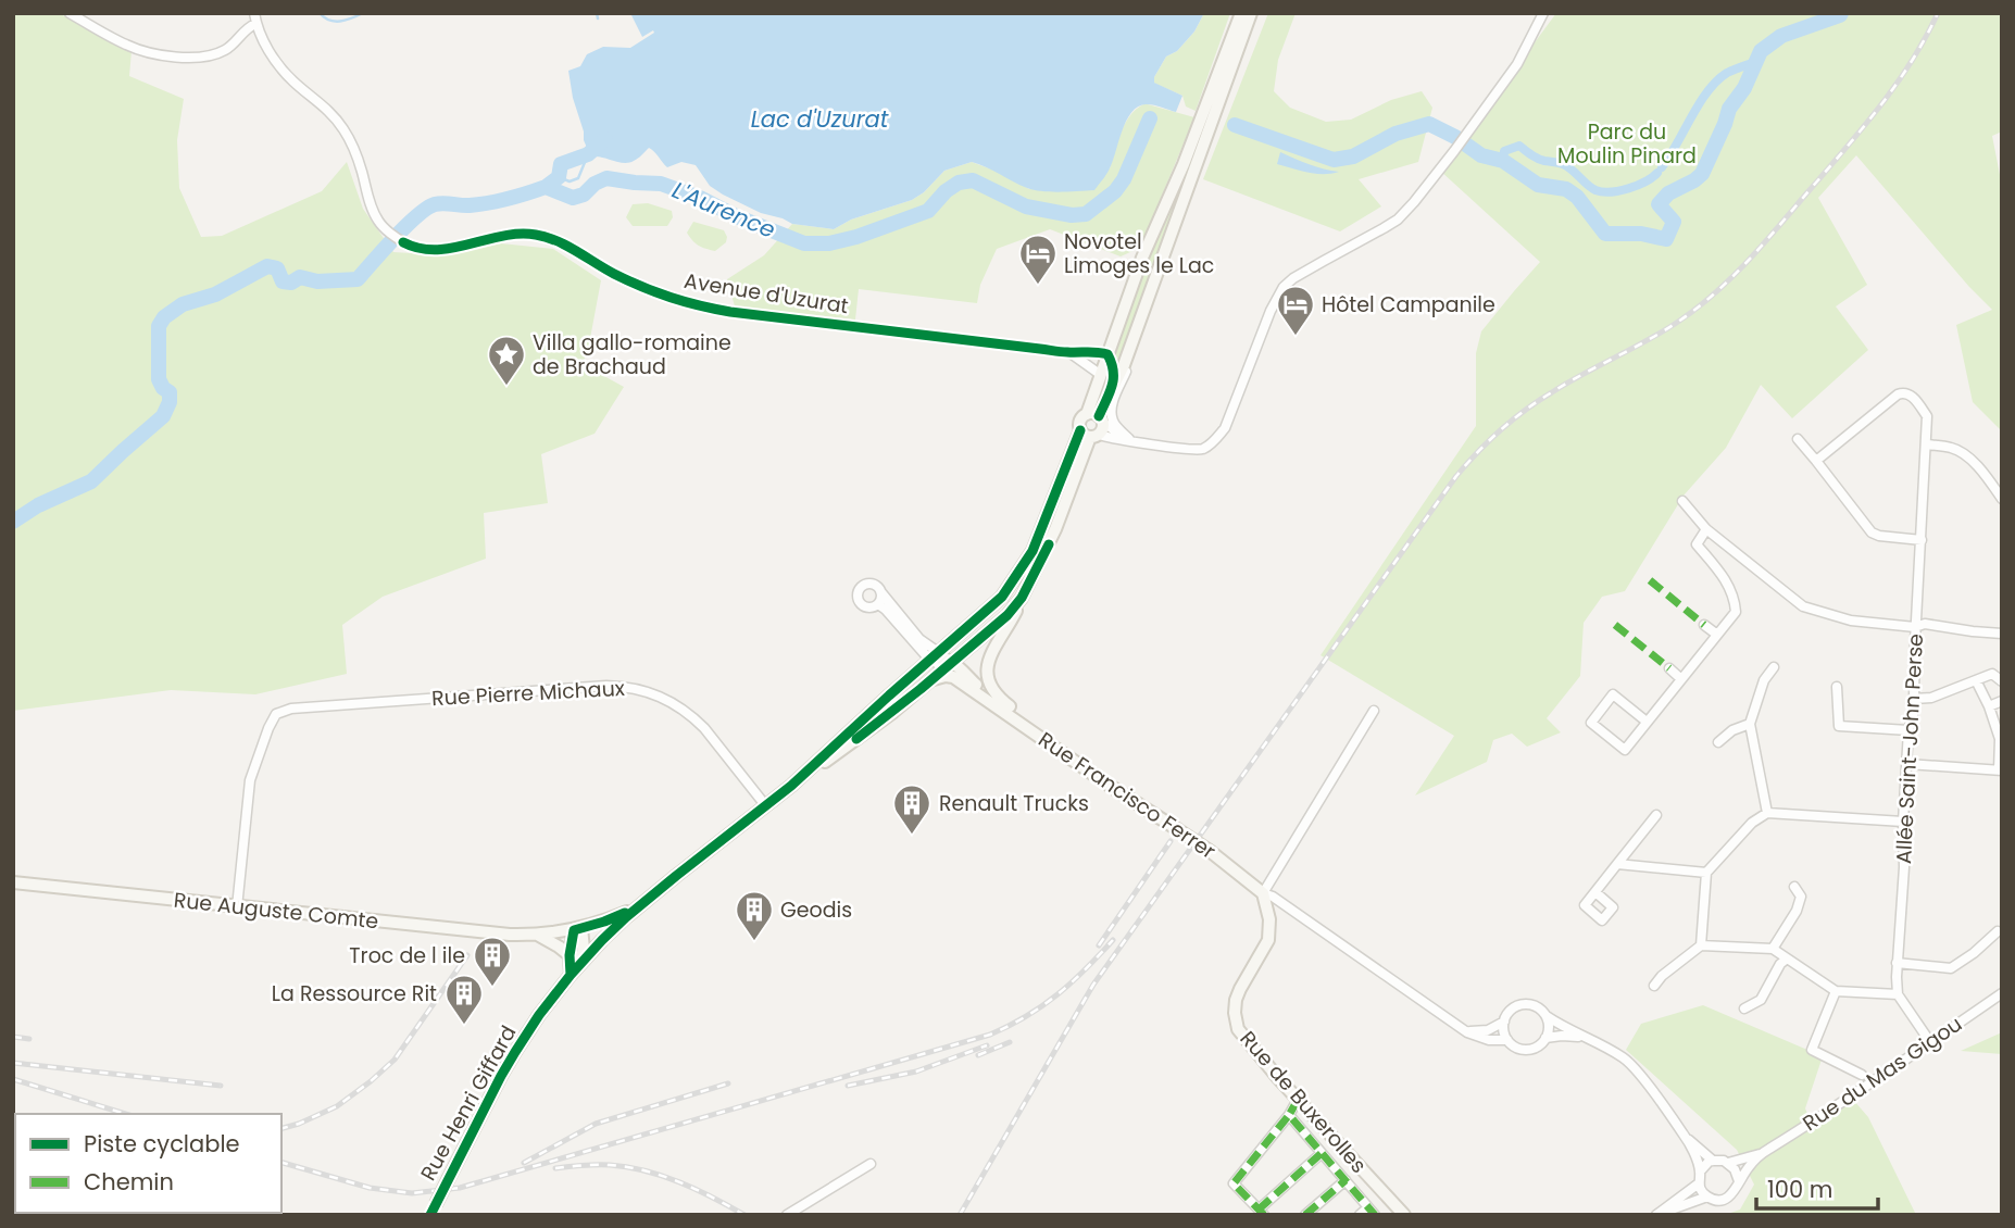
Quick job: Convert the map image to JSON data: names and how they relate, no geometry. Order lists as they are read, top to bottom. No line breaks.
{"streets":{"street":["Avenue d'Uzurat","Rue Pierre Michaux","Allée Saint-John Perse","Rue Francisco Ferrer","Rue Auguste Comte","Rue du Mas Gigou","Rue de Buxerolles","Rue Henri Giffard"]},"crossings":[["Rue Pierre Michaux","Rue Auguste Comte"],["Rue Francisco Ferrer","Rue de Buxerolles"],["Rue Auguste Comte","Rue Henri Giffard"]],"water":["Lac d'Uzurat","L'Aurence"],"parks":["Parc du Moulin Pinard"],"places":{"hotel":["Novotel Limoges le Lac","Hôtel Campanile"],"place":["Villa gallo-romaine de Brachaud"],"building":["Renault Trucks","Geodis","Troc de l ile","La Ressource Rit"]},"legend":["Piste cyclable","Chemin"],"scale_bar":"100 m"}
